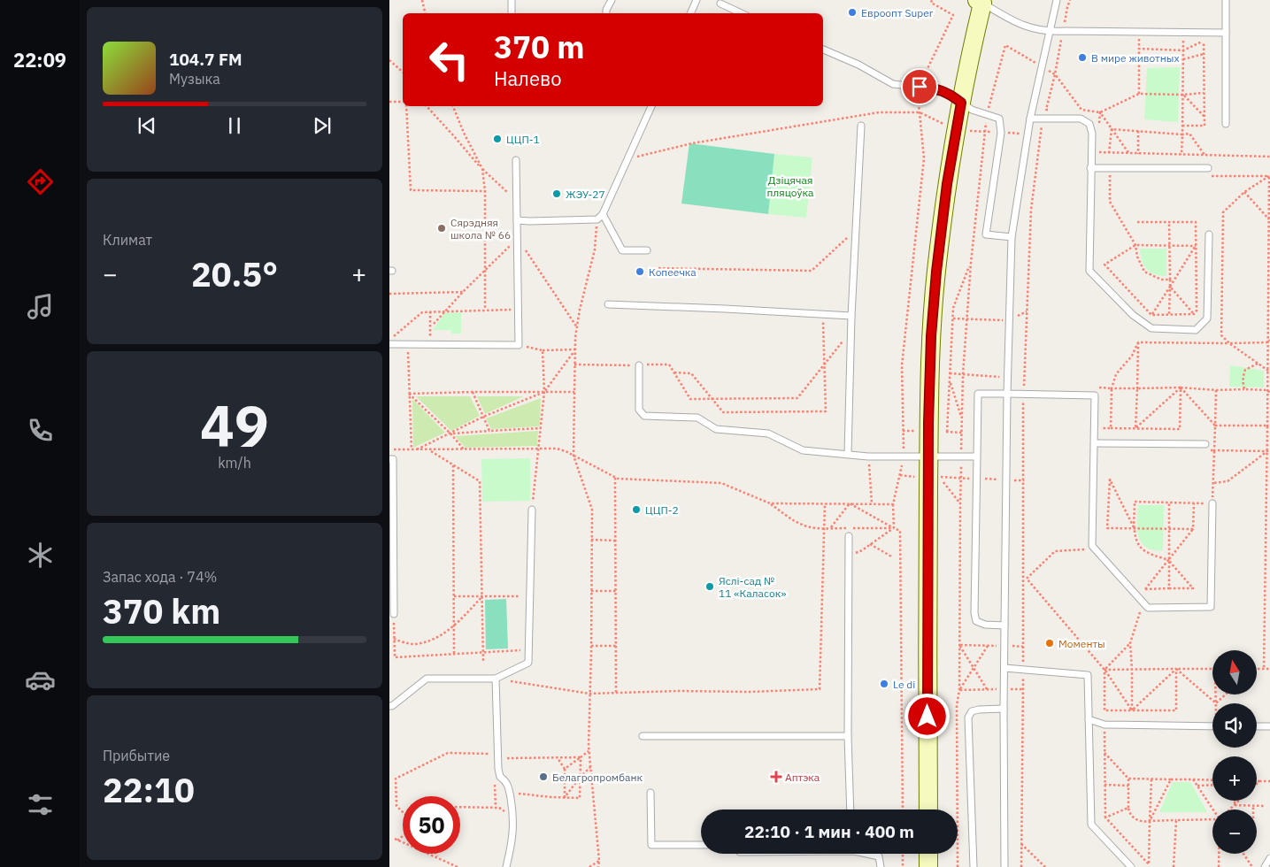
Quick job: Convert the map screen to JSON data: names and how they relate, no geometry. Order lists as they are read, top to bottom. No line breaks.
{"parks":["Дзіцячая пляцоўка"],"places":{"other":["Евроопт Super","В мире животных","ЦЦП-1","ЖЭУ-27","Сярэдняя школа № 66","Копеечка","ЦЦП-2","Яслі-сад № 11 «Каласок»","Моменты","Le di","Белагропромбанк"],"health":["Аптэка"]},"north":"top","page":{"tabs":"22:09","turn":["370 m","Налево"],"song":["104.7 FM","Музыка"],"tile":["Климат",["49","km/h"],["Запас хода · 74%","370 km"],["Прибытие","22:10"]],"heat":["−","20.5°","+"],"map_buttons":["+","−"],"limit":"50","trip":"22:10 · 1 мин · 400 m"}}
